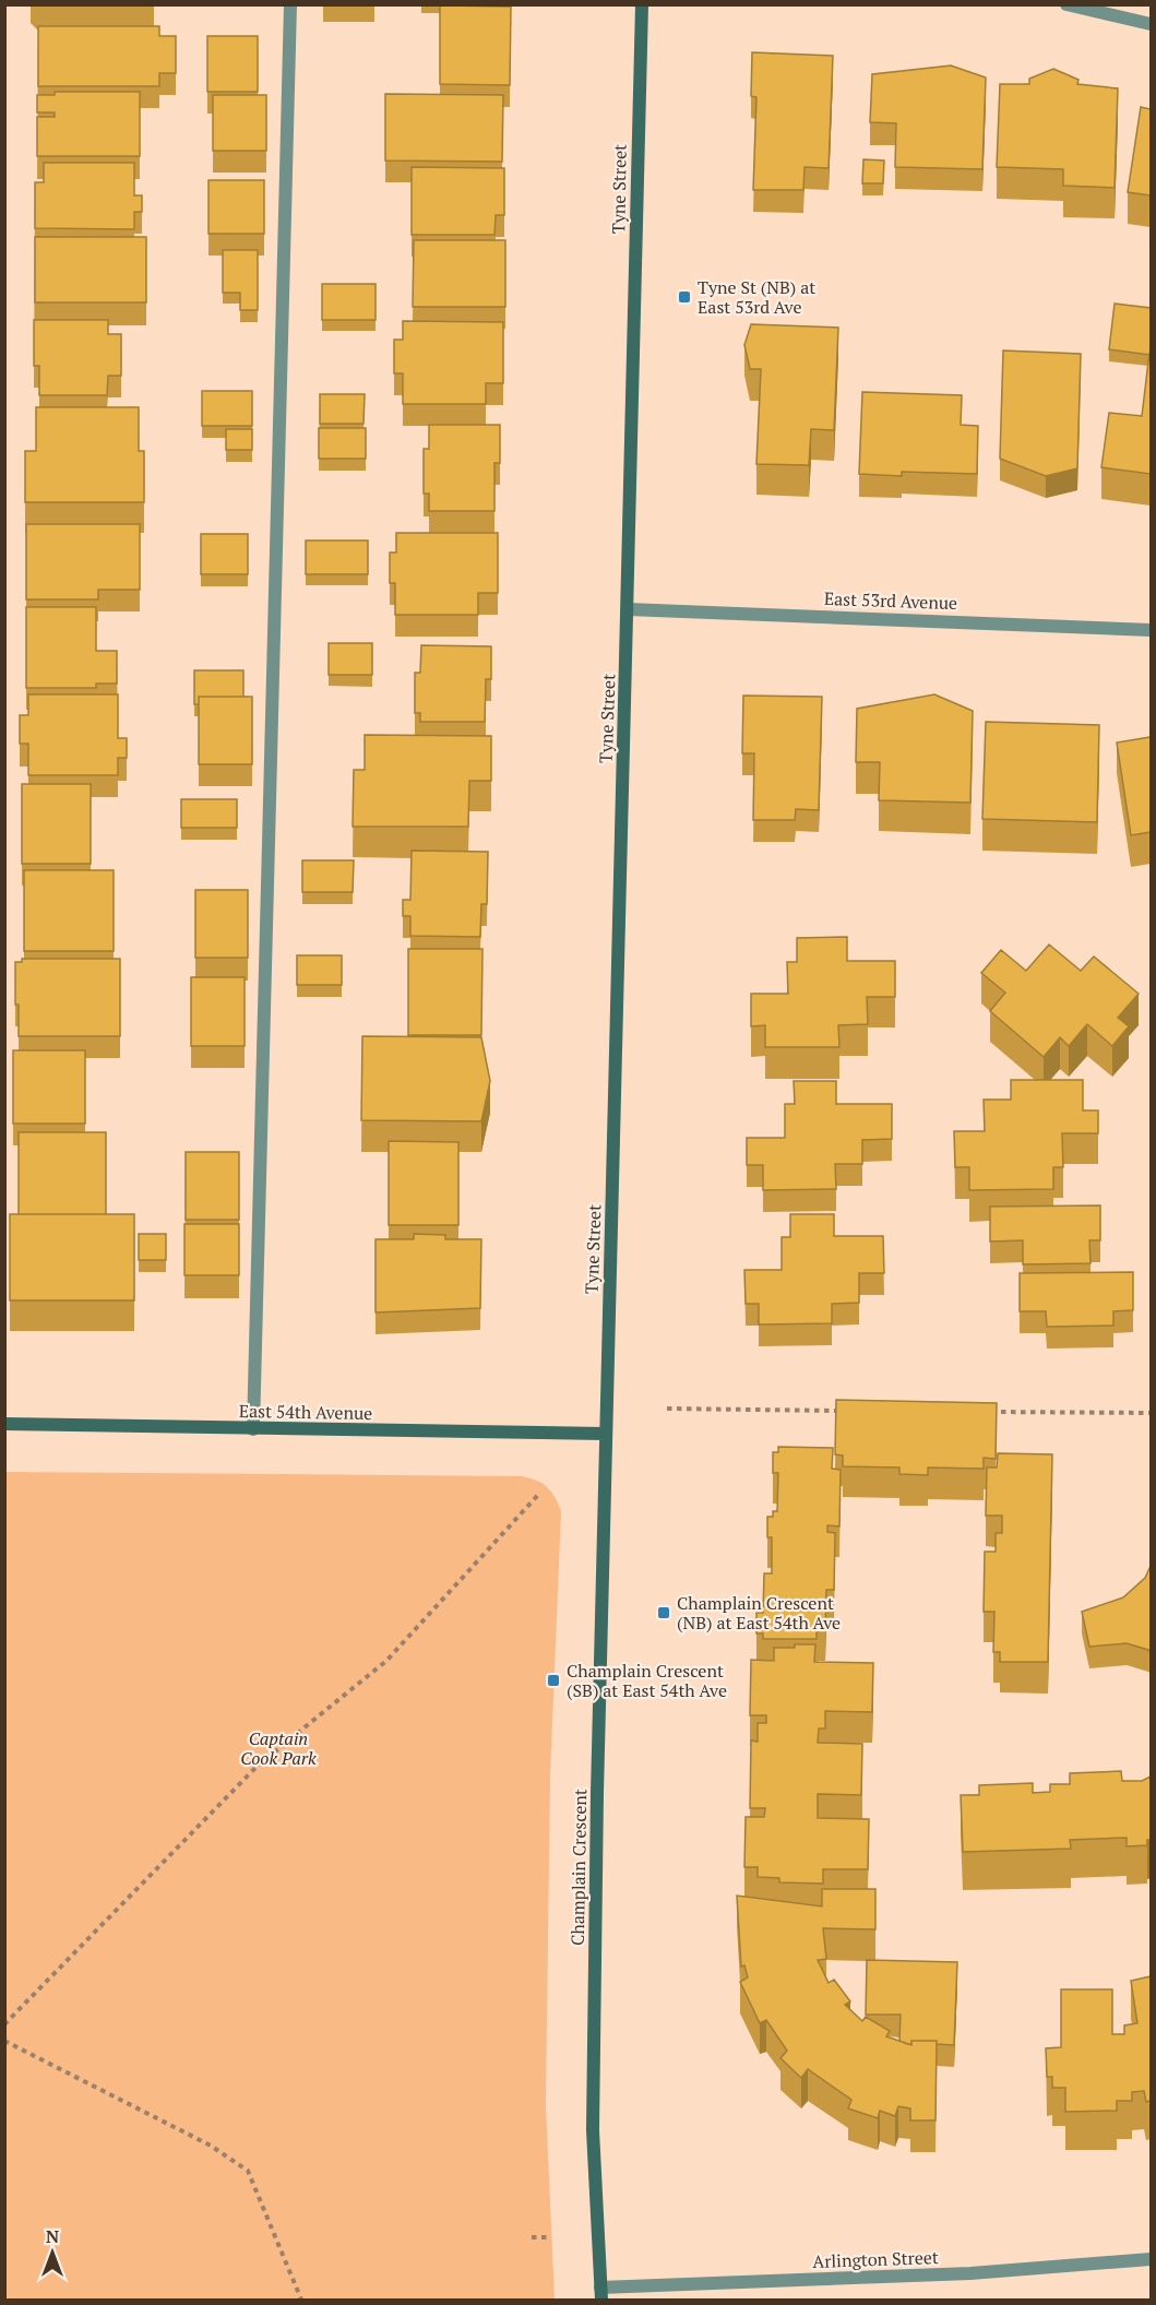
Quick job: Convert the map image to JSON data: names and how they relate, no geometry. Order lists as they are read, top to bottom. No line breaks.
{"streets":{"street":["Tyne Street","East 53rd Avenue","East 54th Avenue","Champlain Crescent","Arlington Street"]},"crossings":[["Tyne Street","East 53rd Avenue"],["Tyne Street","East 54th Avenue"],["Tyne Street","Champlain Crescent"],["East 54th Avenue","Champlain Crescent"],["Champlain Crescent","Arlington Street"]],"parks":["Captain Cook Park"],"places":{"transit":["Tyne St (NB) at East 53rd Ave","Champlain Crescent (NB) at East 54th Ave","Champlain Crescent (SB) at East 54th Ave"]},"north":"top"}
